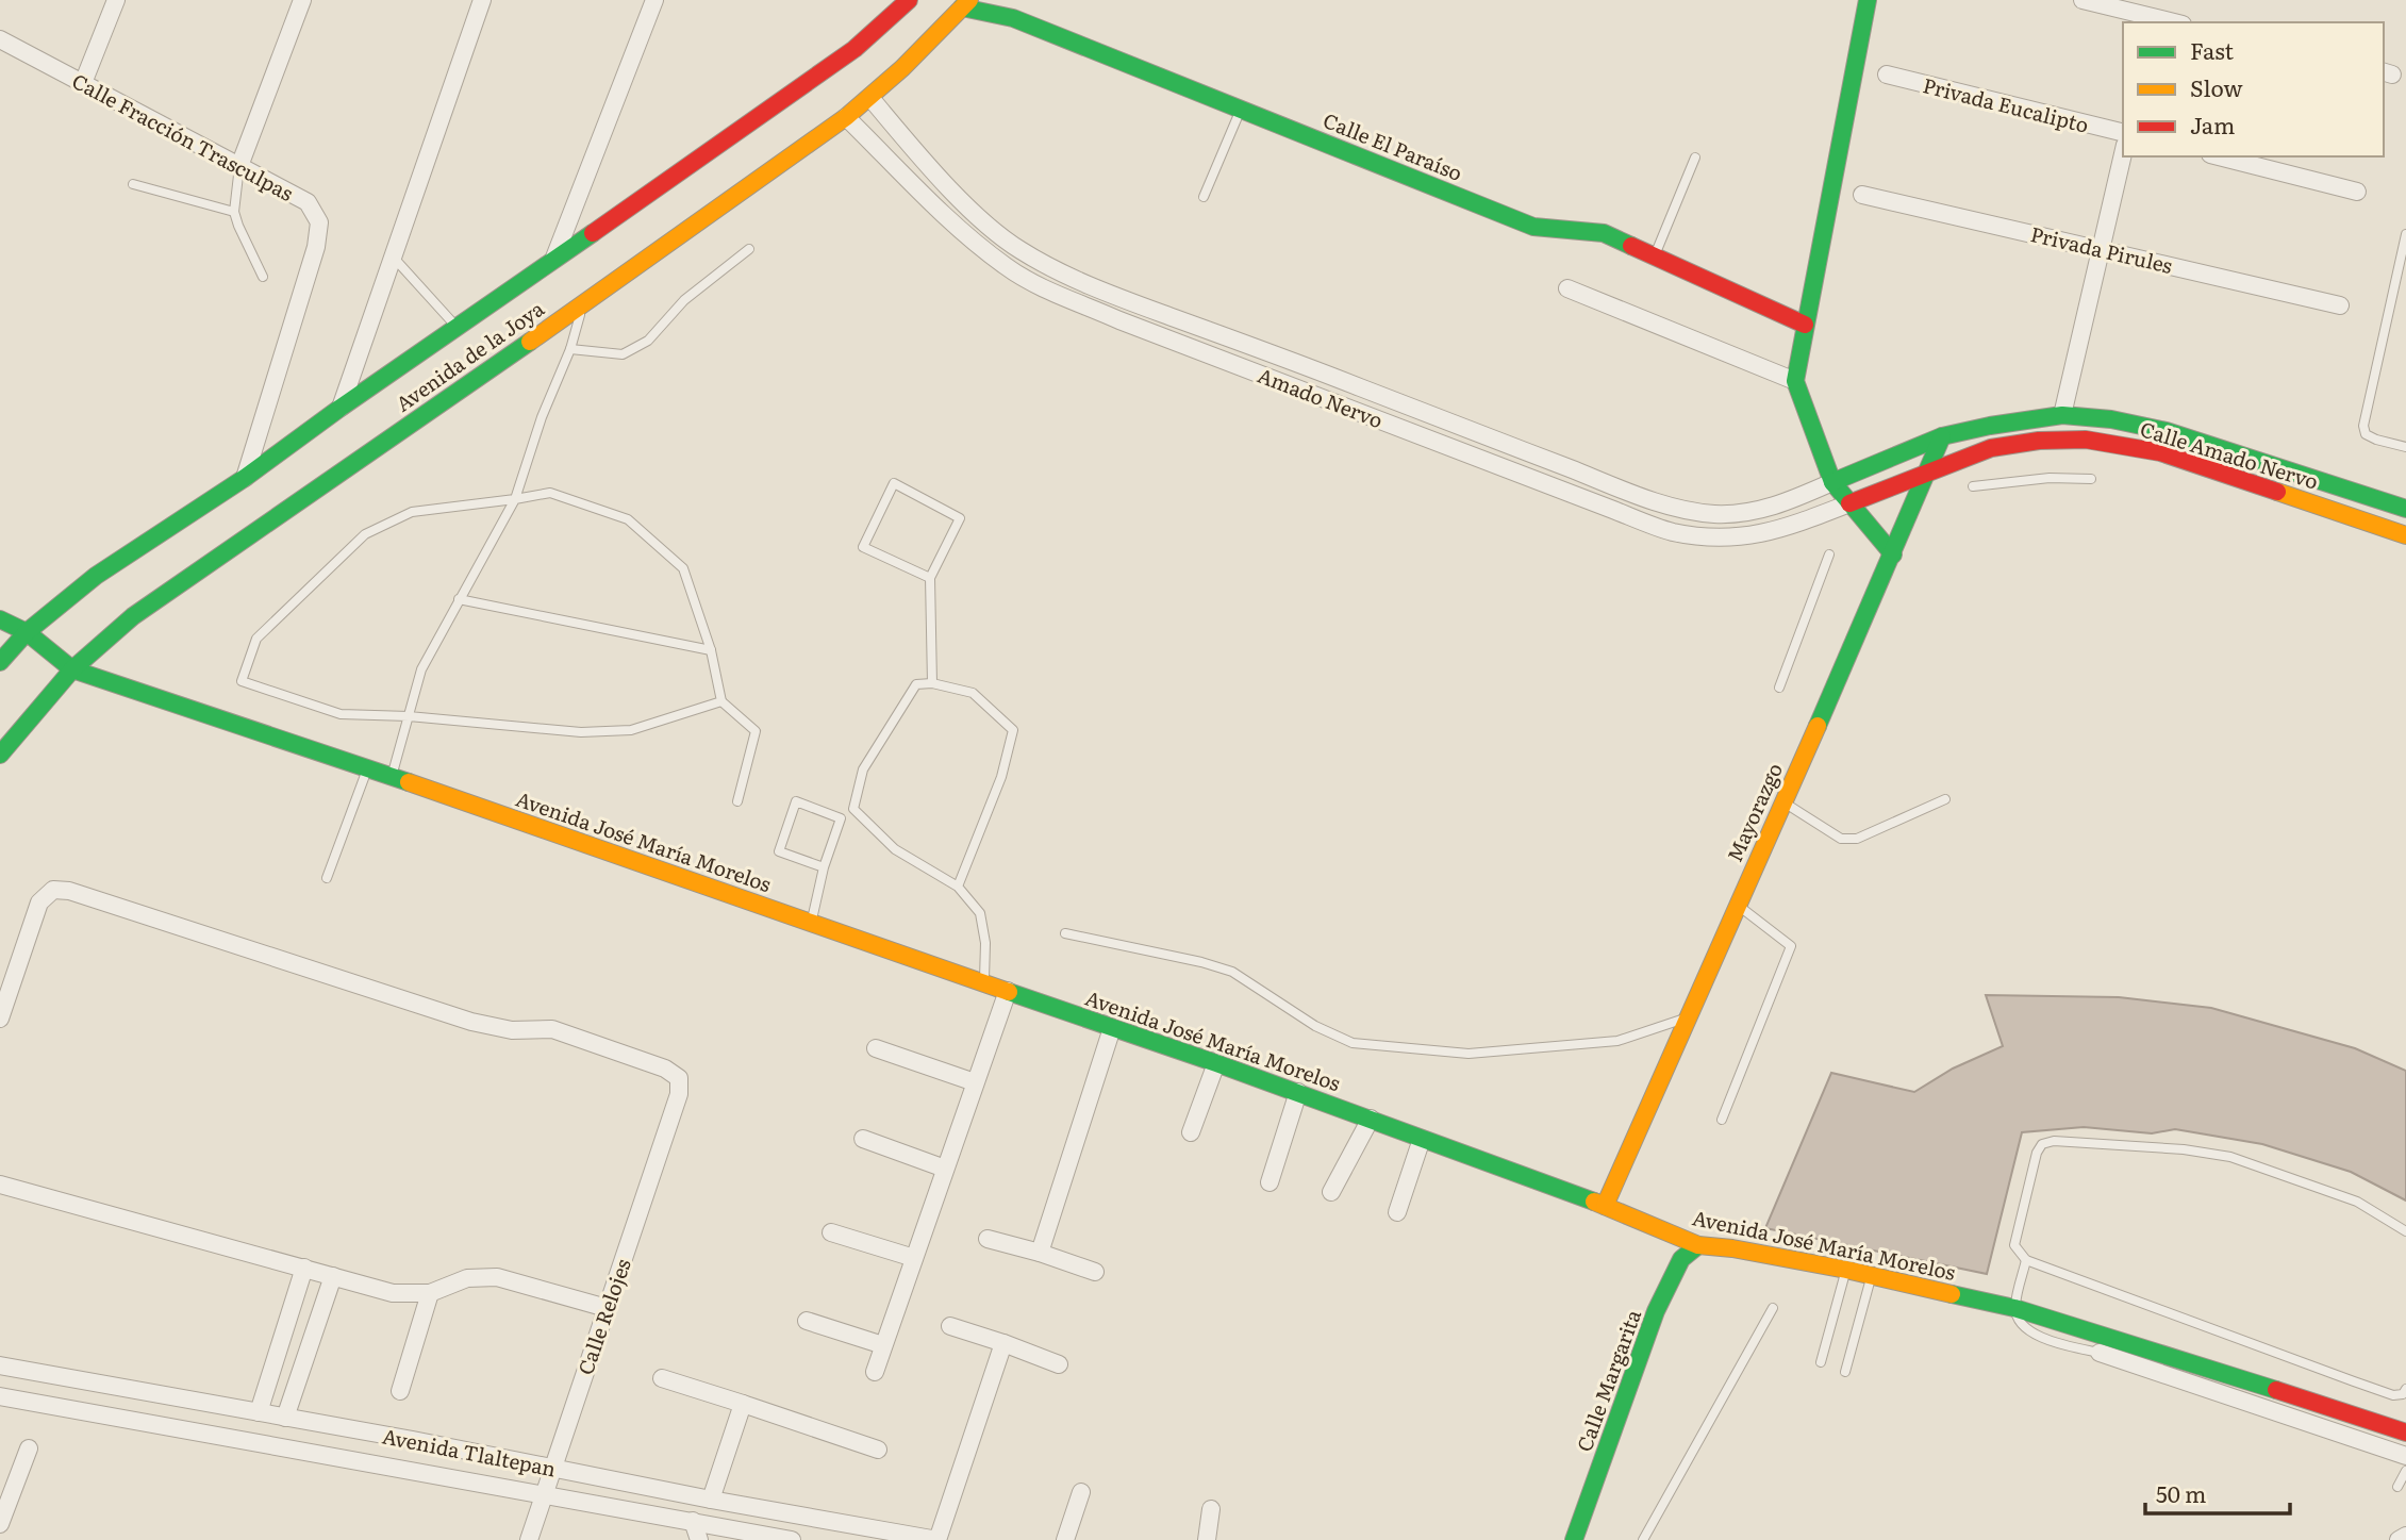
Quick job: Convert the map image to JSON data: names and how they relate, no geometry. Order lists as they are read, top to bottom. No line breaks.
{"streets":{"main road":["Calle El Paraíso","Avenida de la Joya","Calle Amado Nervo","Mayorazgo","Avenida José María Morelos","Calle Margarita"],"street":["Privada Eucalipto","Calle Fracción Trasculpas","Privada Pirules","Amado Nervo","Calle Relojes","Avenida Tlaltepan"]},"crossings":[["Calle Fracción Trasculpas","Avenida de la Joya"],["Calle El Paraíso","Avenida de la Joya"],["Avenida de la Joya","Amado Nervo"],["Avenida de la Joya","Avenida José María Morelos"],["Amado Nervo","Calle Amado Nervo"],["Calle Amado Nervo","Mayorazgo"],["Mayorazgo","Avenida José María Morelos"],["Avenida José María Morelos","Calle Margarita"],["Calle Relojes","Avenida Tlaltepan"]],"legend":["Fast","Slow","Jam"],"scale_bar":"50 m"}
